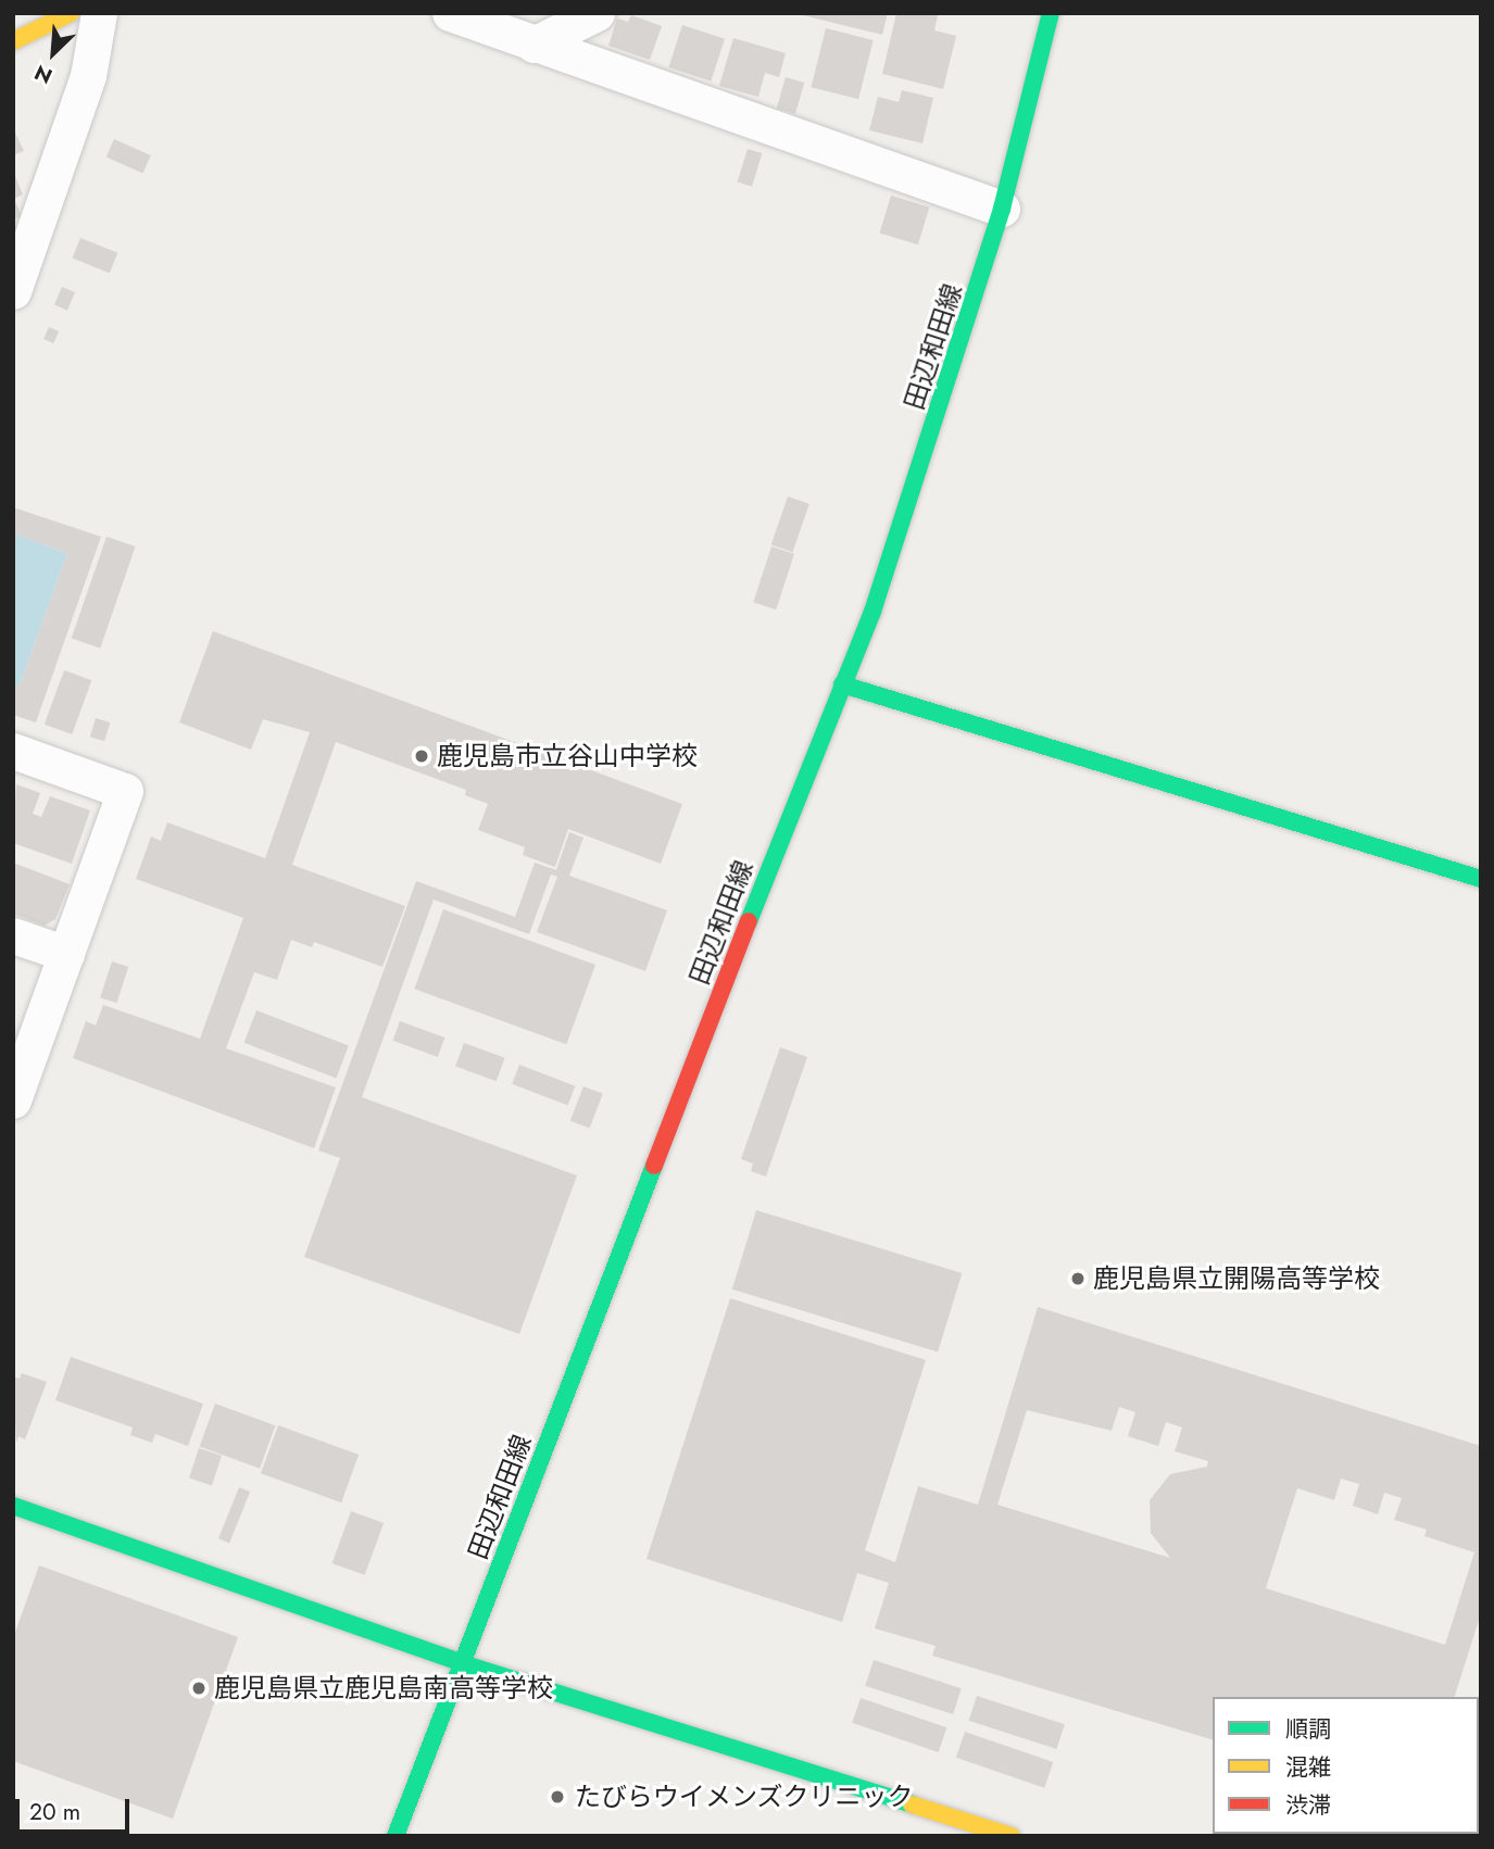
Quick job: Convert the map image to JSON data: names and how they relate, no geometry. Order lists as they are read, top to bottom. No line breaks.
{"streets":{"street":["田辺和田線"]},"places":["鹿児島市立谷山中学校","鹿児島県立開陽高等学校","鹿児島県立鹿児島南高等学校","たびらウイメンズクリニック"],"legend":["順調","混雑","渋滞"],"scale_bar":"20 m","north":"bottom left"}
